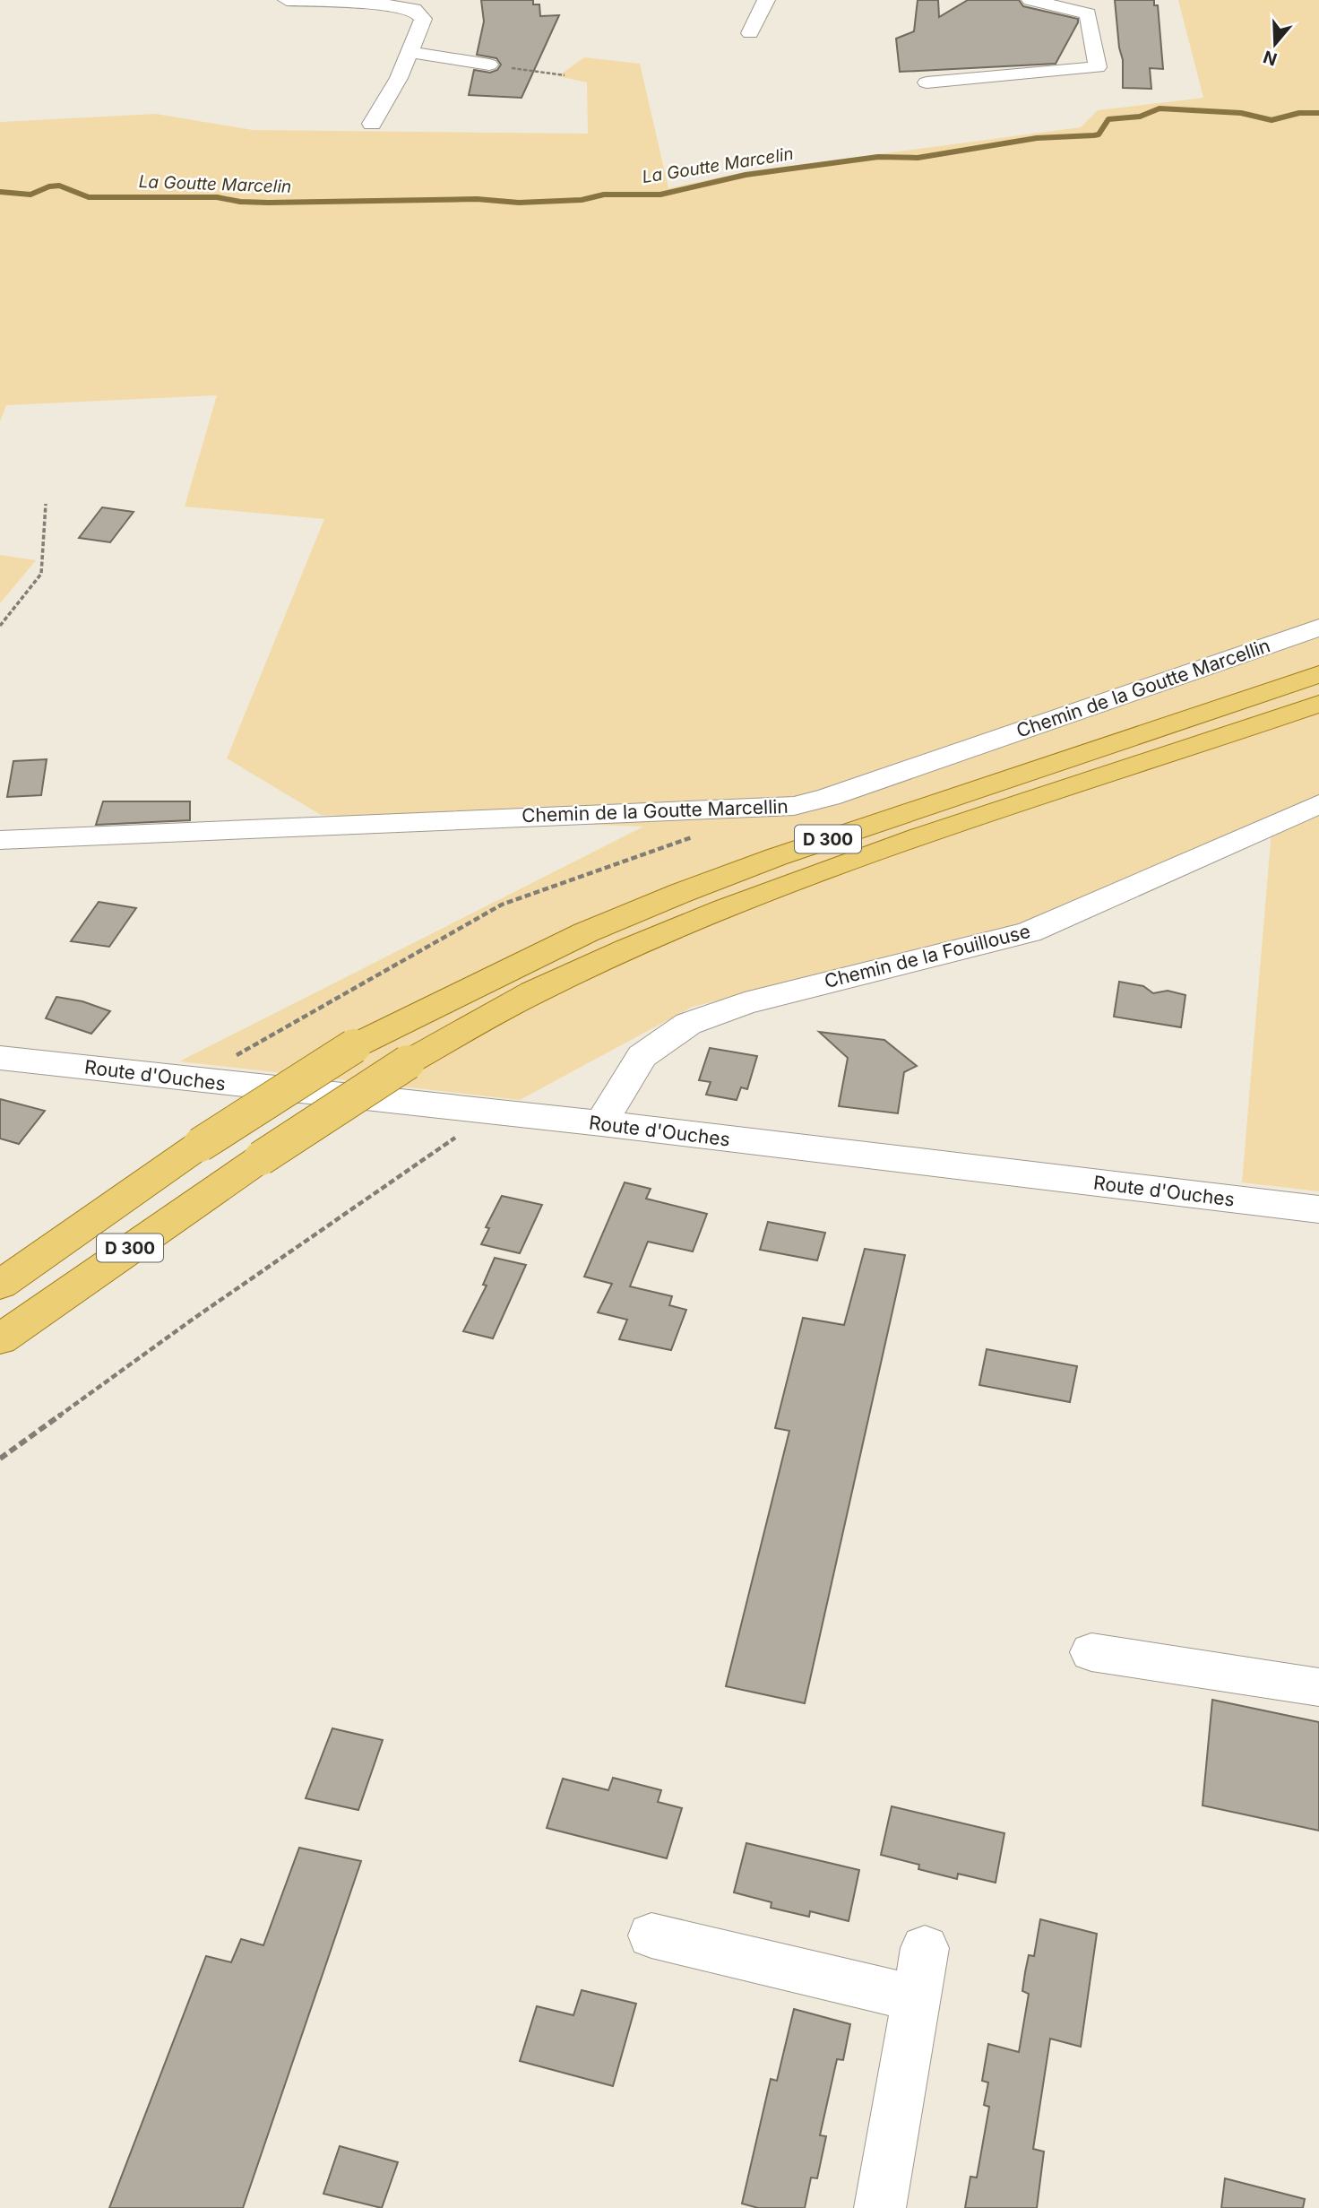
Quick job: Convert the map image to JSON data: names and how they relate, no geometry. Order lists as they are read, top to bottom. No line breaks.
{"streets":{"main road":["D 300"],"street":["Chemin de la Goutte Marcellin","Chemin de la Fouillouse","Route d'Ouches"]},"crossings":[["Chemin de la Fouillouse","Route d'Ouches"]],"water":["La Goutte Marcelin"],"north":"bottom"}
